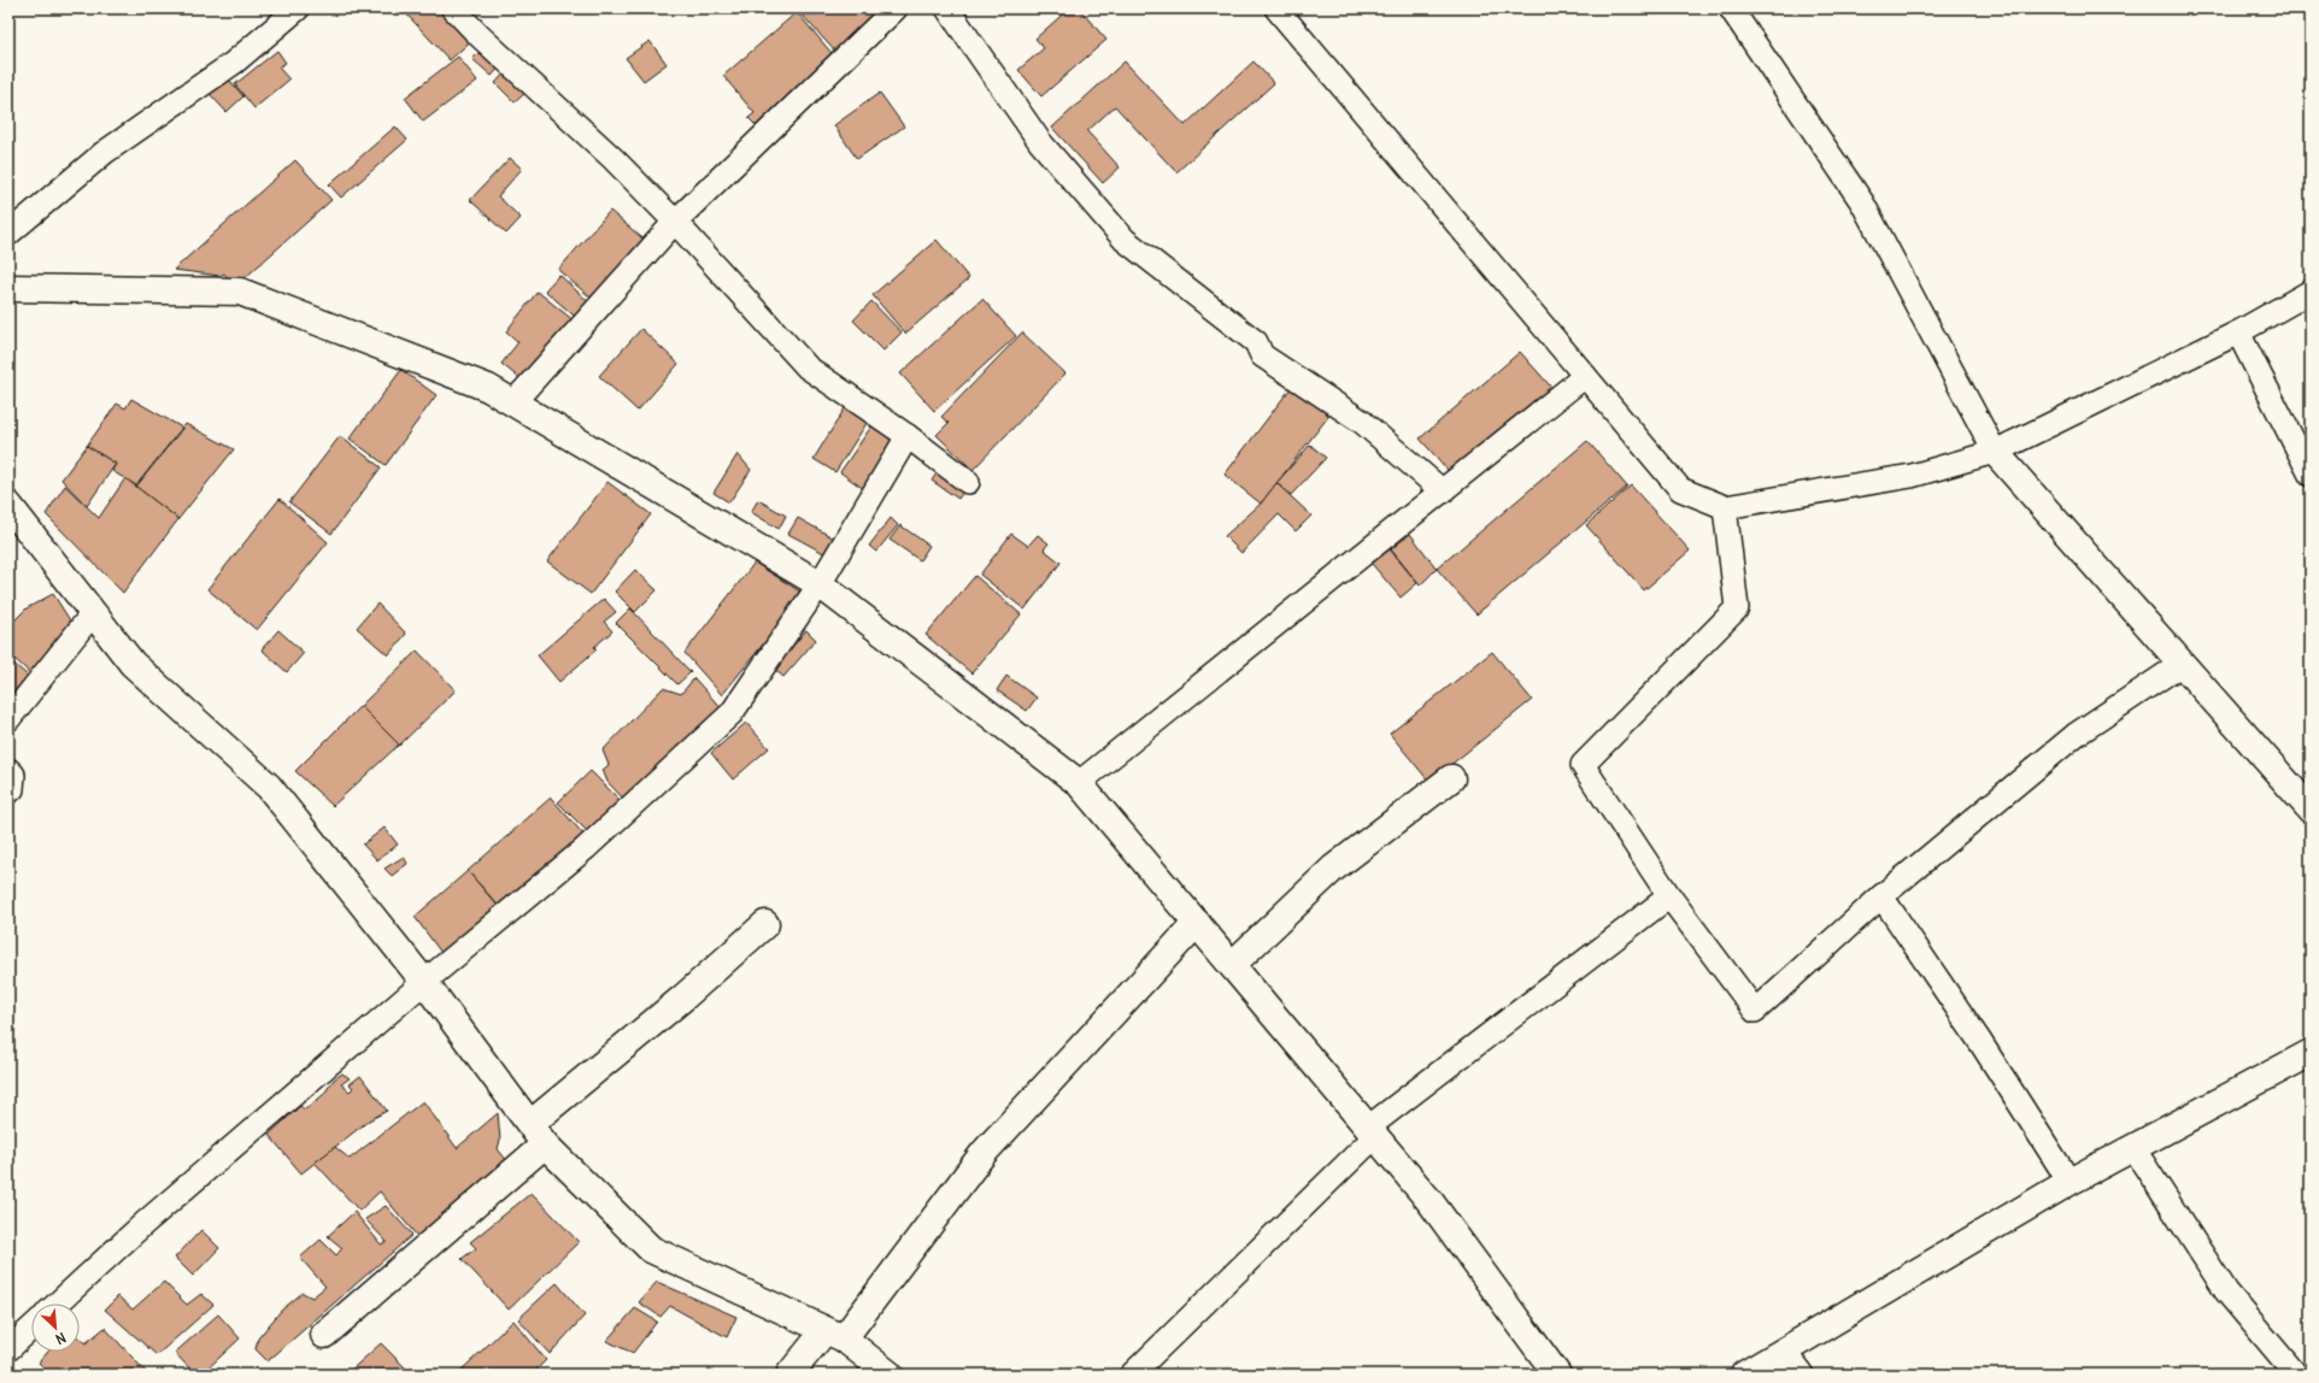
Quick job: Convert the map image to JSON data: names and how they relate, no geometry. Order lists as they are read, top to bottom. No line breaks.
{"north":"bottom right"}
